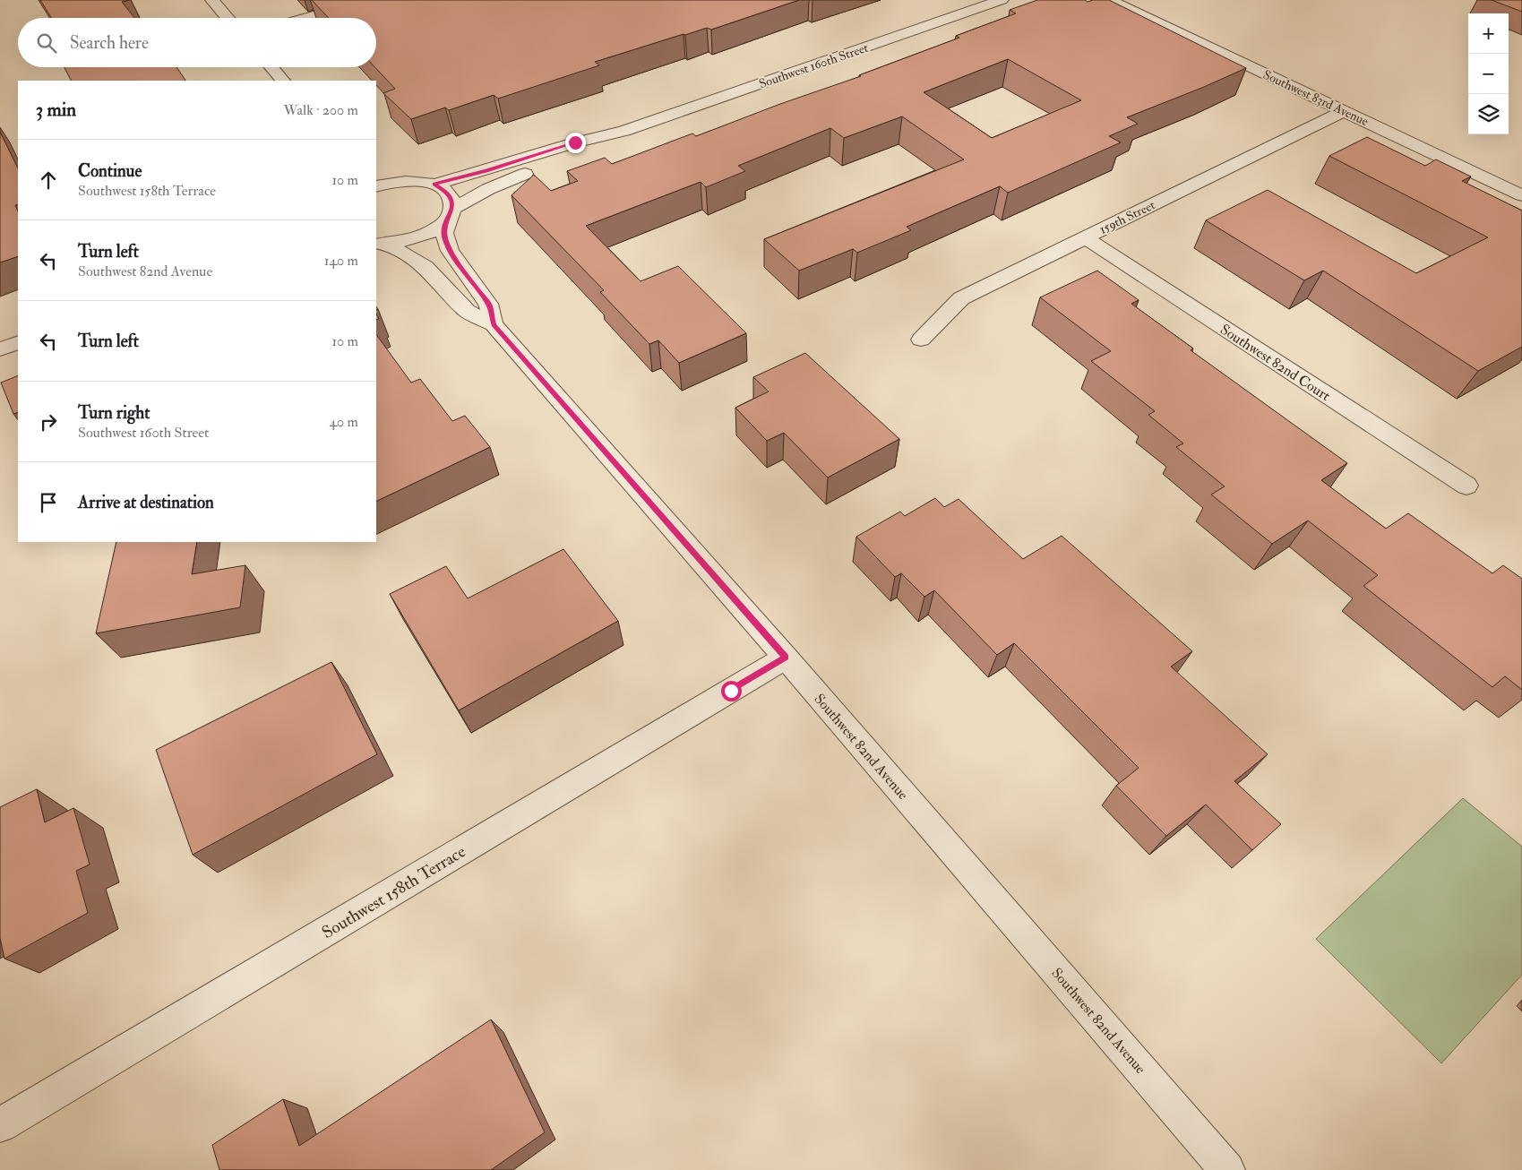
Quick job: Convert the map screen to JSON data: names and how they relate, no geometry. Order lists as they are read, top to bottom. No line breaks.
{"streets":{"street":["Southwest 160th Street","Southwest 83rd Avenue","159th Street","Southwest 82nd Court","Southwest 82nd Avenue","Southwest 158th Terrace"]},"crossings":[["Southwest 160th Street","Southwest 82nd Avenue"],["Southwest 83rd Avenue","159th Street"],["159th Street","Southwest 82nd Court"],["Southwest 82nd Avenue","Southwest 158th Terrace"]],"page":{"map_buttons":["+","−"],"search":"Search here","heading":["3 min","Walk · 200 m"],"list":[["Continue","Southwest 158th Terrace","10 m"],["Turn left","Southwest 82nd Avenue","140 m"],["Turn left","10 m"],["Turn right","Southwest 160th Street","40 m"],"Arrive at destination"]}}
